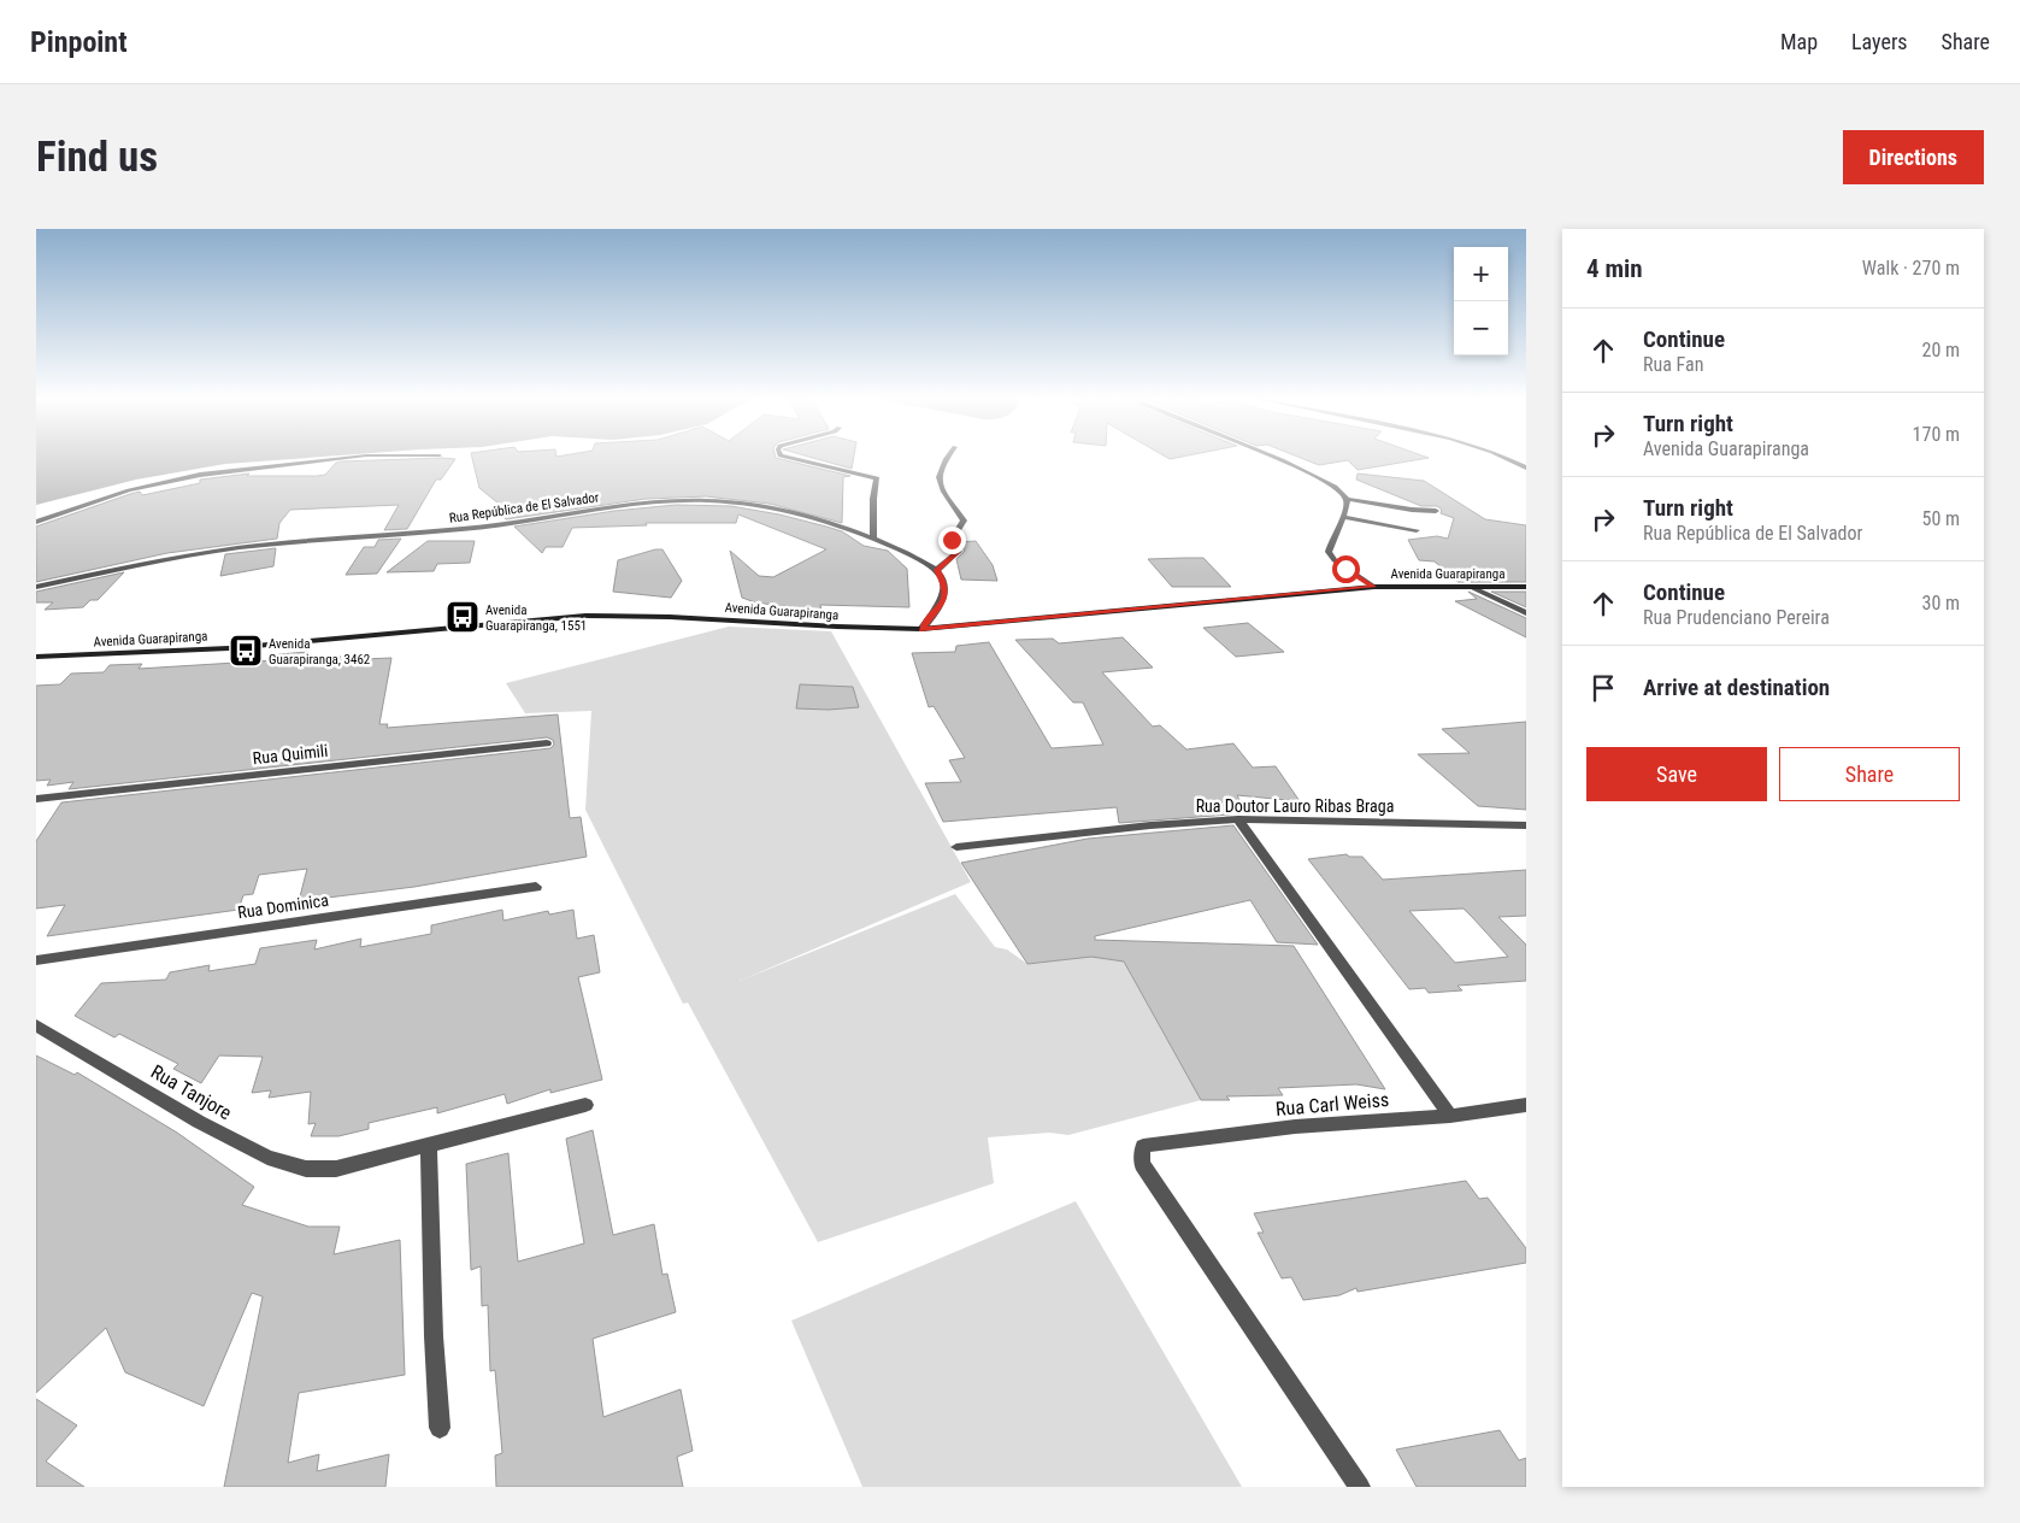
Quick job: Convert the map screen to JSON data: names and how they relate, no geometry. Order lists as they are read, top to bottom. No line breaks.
{"streets":{"main road":["Avenida Guarapiranga"],"street":["Rua República de El Salvador","Rua Quimili","Rua Doutor Lauro Ribas Braga","Rua Dominica","Rua Tanjore","Rua Carl Weiss"]},"places":{"bus stop":["Avenida Guarapiranga, 1551","Avenida Guarapiranga, 3462"]},"page":{"header":"Pinpoint","nav":["Map","Layers","Share"],"buttons":["Directions",["Save","Share"]],"title":"Find us","heading":["4 min","Walk · 270 m"],"map_buttons":["+","−"],"list":[["Continue","Rua Fan","20 m"],["Turn right","Avenida Guarapiranga","170 m"],["Turn right","Rua República de El Salvador","50 m"],["Continue","Rua Prudenciano Pereira","30 m"],"Arrive at destination"]}}
